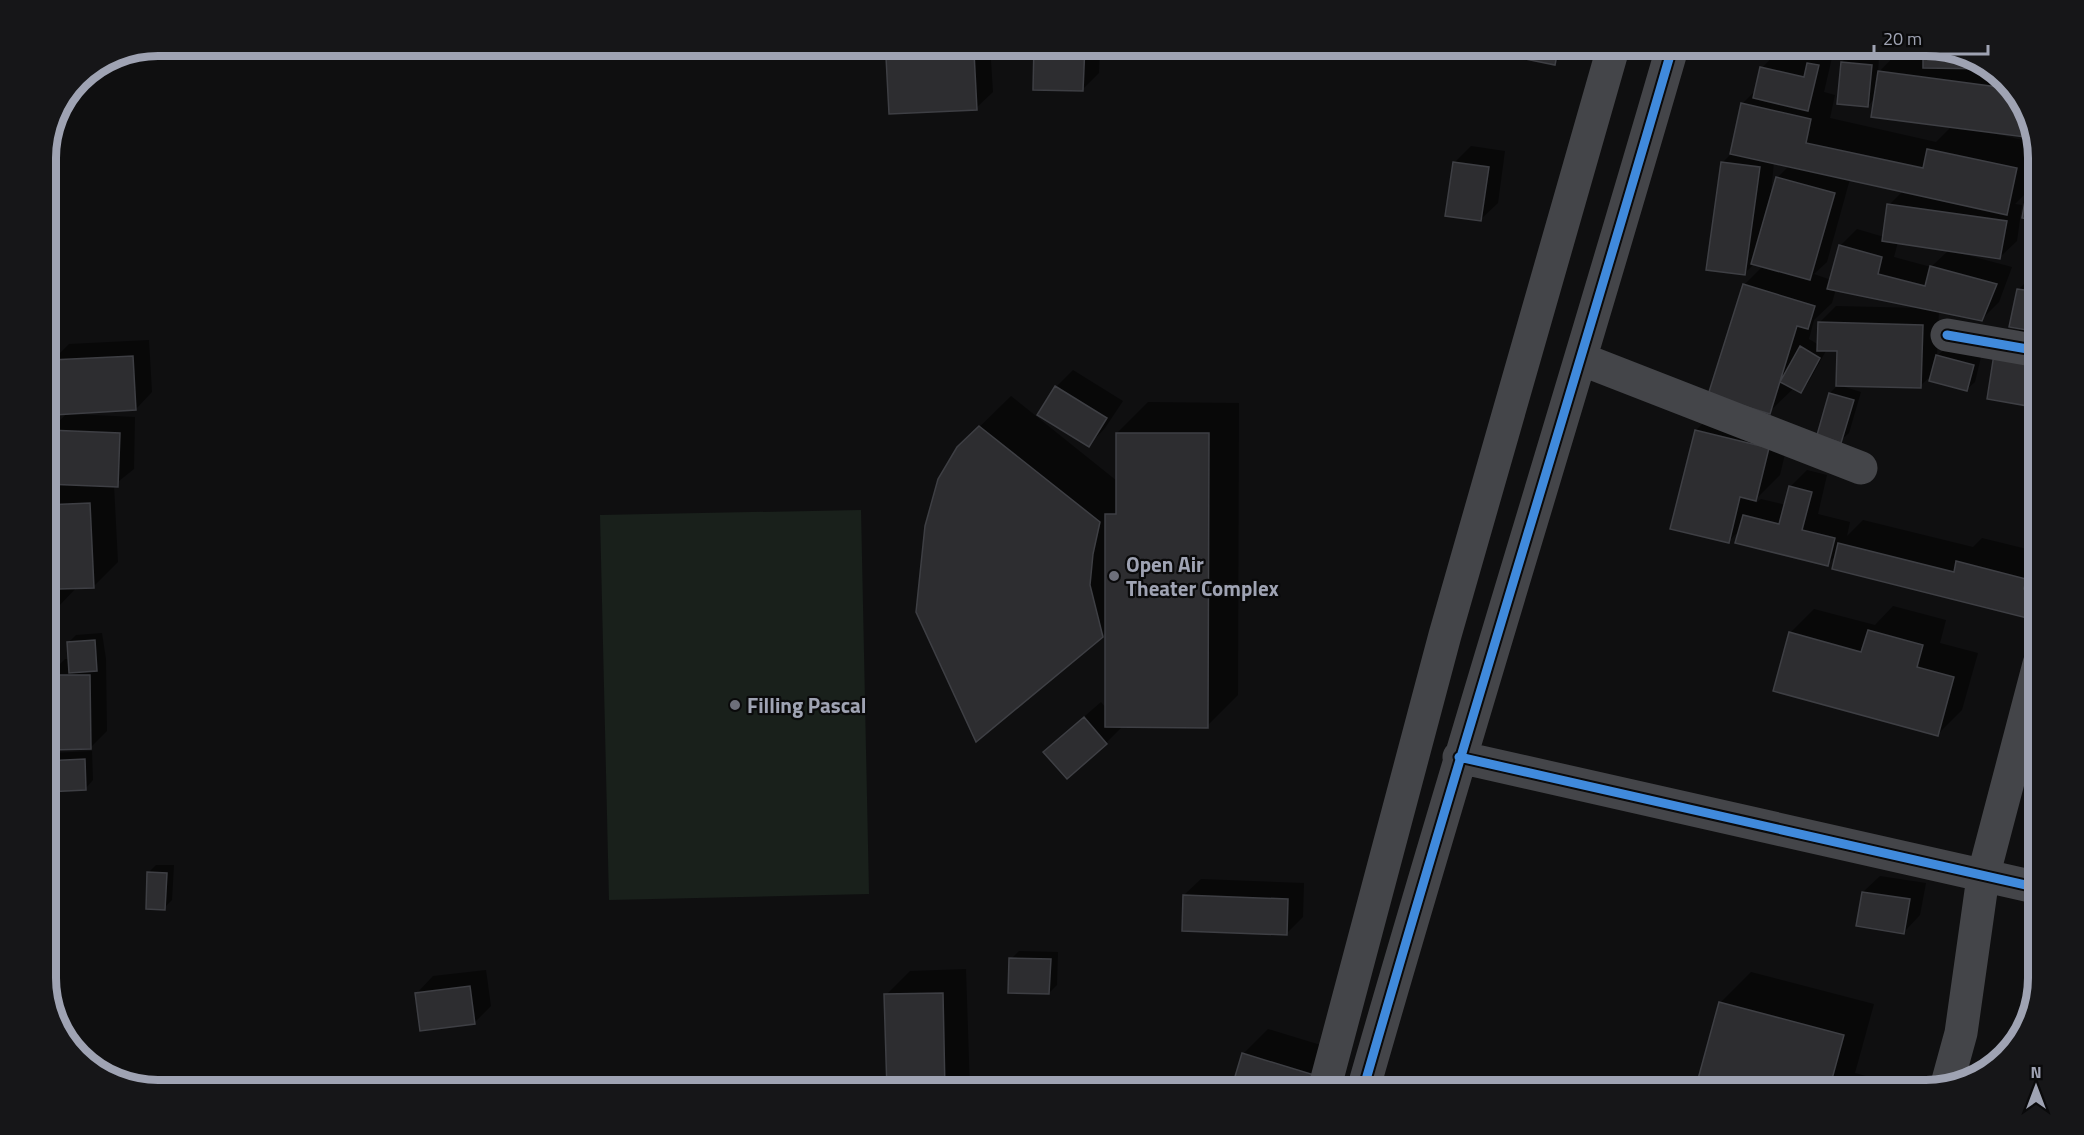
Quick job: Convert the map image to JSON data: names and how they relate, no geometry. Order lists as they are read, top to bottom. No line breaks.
{"places":["Open Air Theater Complex","Filling Pascal"],"scale_bar":"20 m","north":"top"}
